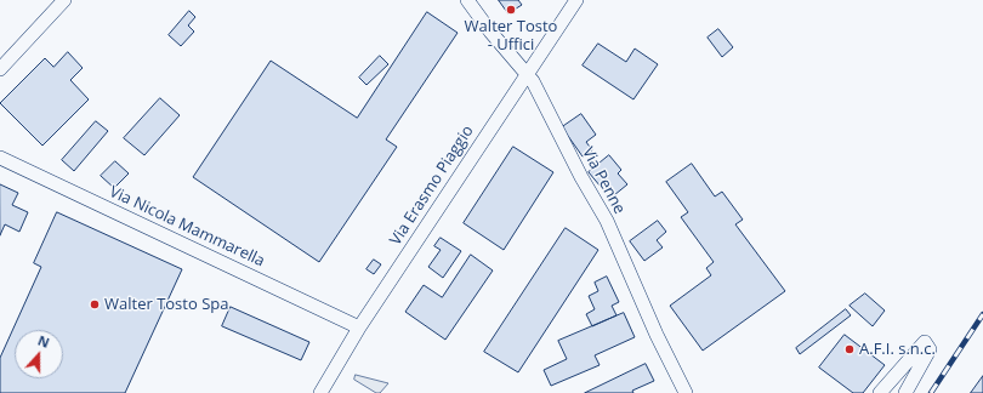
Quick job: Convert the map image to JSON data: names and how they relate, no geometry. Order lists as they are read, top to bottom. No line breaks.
{"streets":{"street":["Via Penne","Via Erasmo Piaggio","Via Nicola Mammarella"]},"crossings":[["Via Penne","Via Erasmo Piaggio"],["Via Erasmo Piaggio","Via Nicola Mammarella"]],"places":["Walter Tosto - Uffici","Walter Tosto Spa","A.F.I. s.n.c."],"north":"top"}
